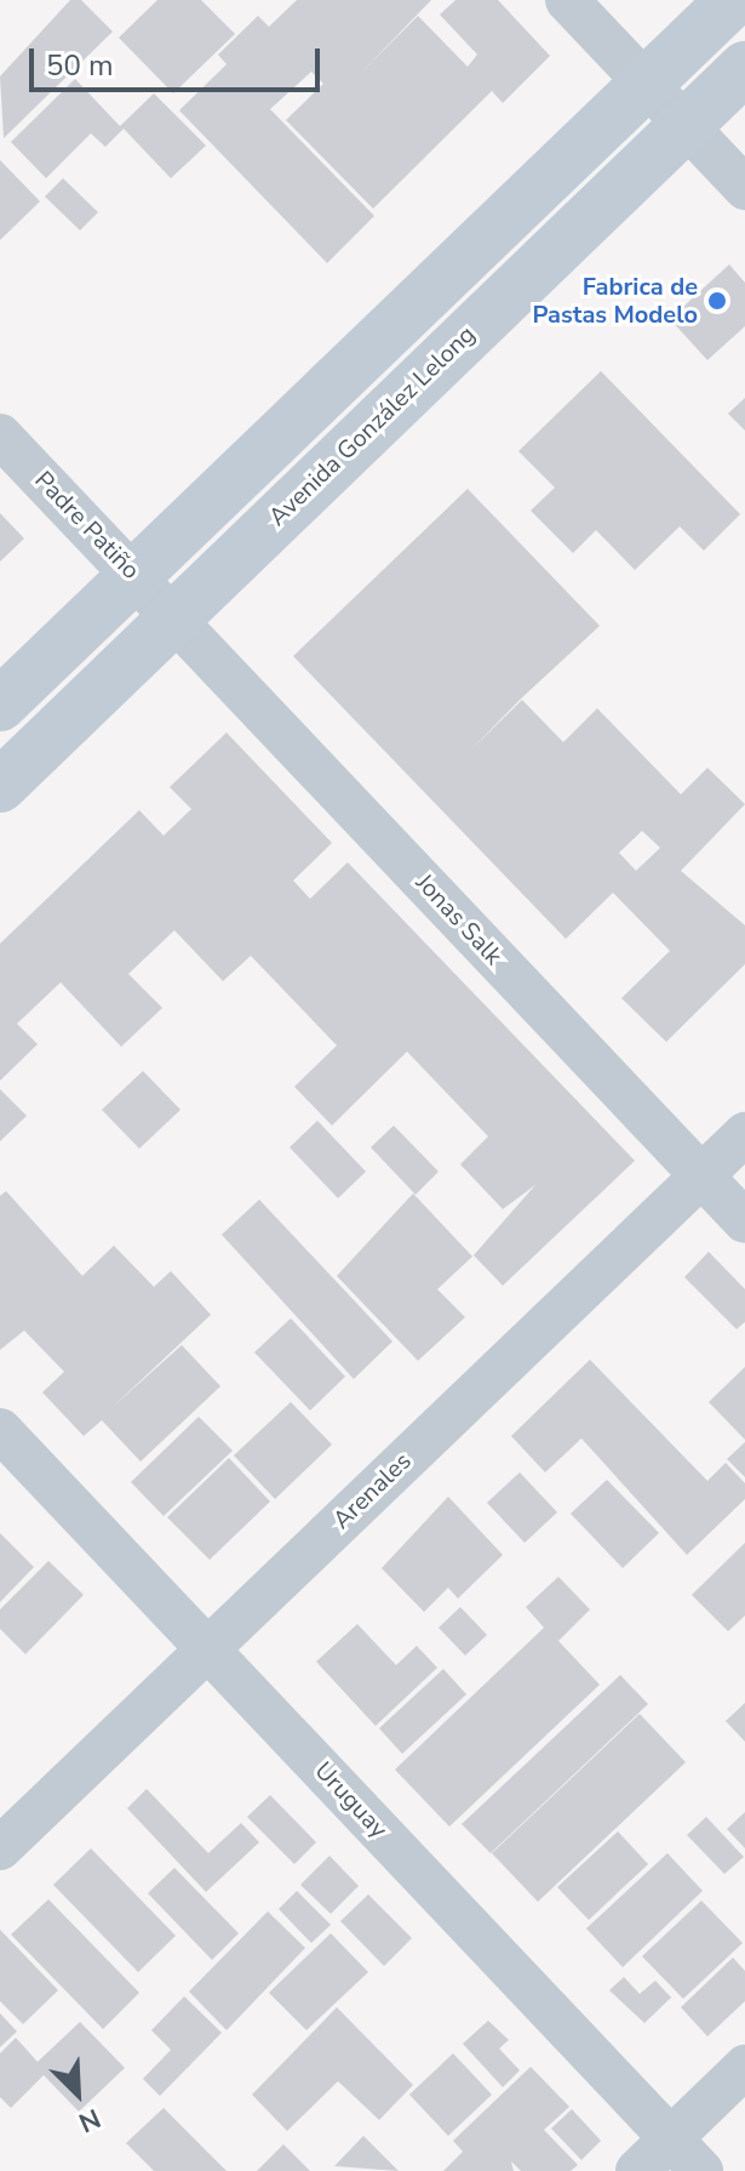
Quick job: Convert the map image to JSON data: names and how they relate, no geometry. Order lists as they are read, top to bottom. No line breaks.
{"streets":{"main road":["Avenida González Lelong"],"street":["Padre Patiño","Jonas Salk","Arenales","Uruguay"]},"crossings":[["Avenida González Lelong","Padre Patiño"],["Avenida González Lelong","Jonas Salk"],["Padre Patiño","Jonas Salk"],["Jonas Salk","Arenales"],["Arenales","Uruguay"]],"places":["Fabrica de Pastas Modelo"],"scale_bar":"50 m","north":"bottom right"}
